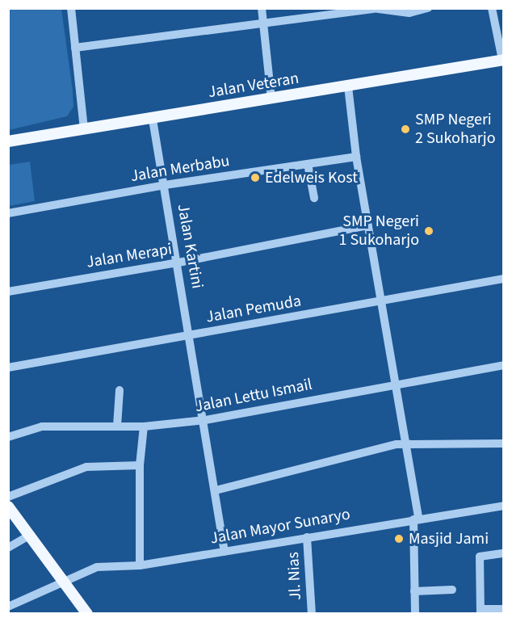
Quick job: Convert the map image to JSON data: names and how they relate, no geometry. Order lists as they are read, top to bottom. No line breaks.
{"streets":{"main road":["Jalan Veteran"],"street":["Jalan Merbabu","Jalan Kartini","Jalan Merapi","Jalan Pemuda","Jalan Lettu Ismail","Jalan Mayor Sunaryo","Jl. Nias"]},"crossings":[["Jalan Veteran","Jalan Kartini"],["Jalan Merbabu","Jalan Kartini"],["Jalan Kartini","Jalan Merapi"],["Jalan Kartini","Jalan Pemuda"],["Jalan Kartini","Jalan Lettu Ismail"],["Jalan Kartini","Jalan Mayor Sunaryo"],["Jalan Mayor Sunaryo","Jl. Nias"]],"places":["SMP Negeri 2 Sukoharjo","Edelweis Kost","SMP Negeri 1 Sukoharjo","Masjid Jami"]}
